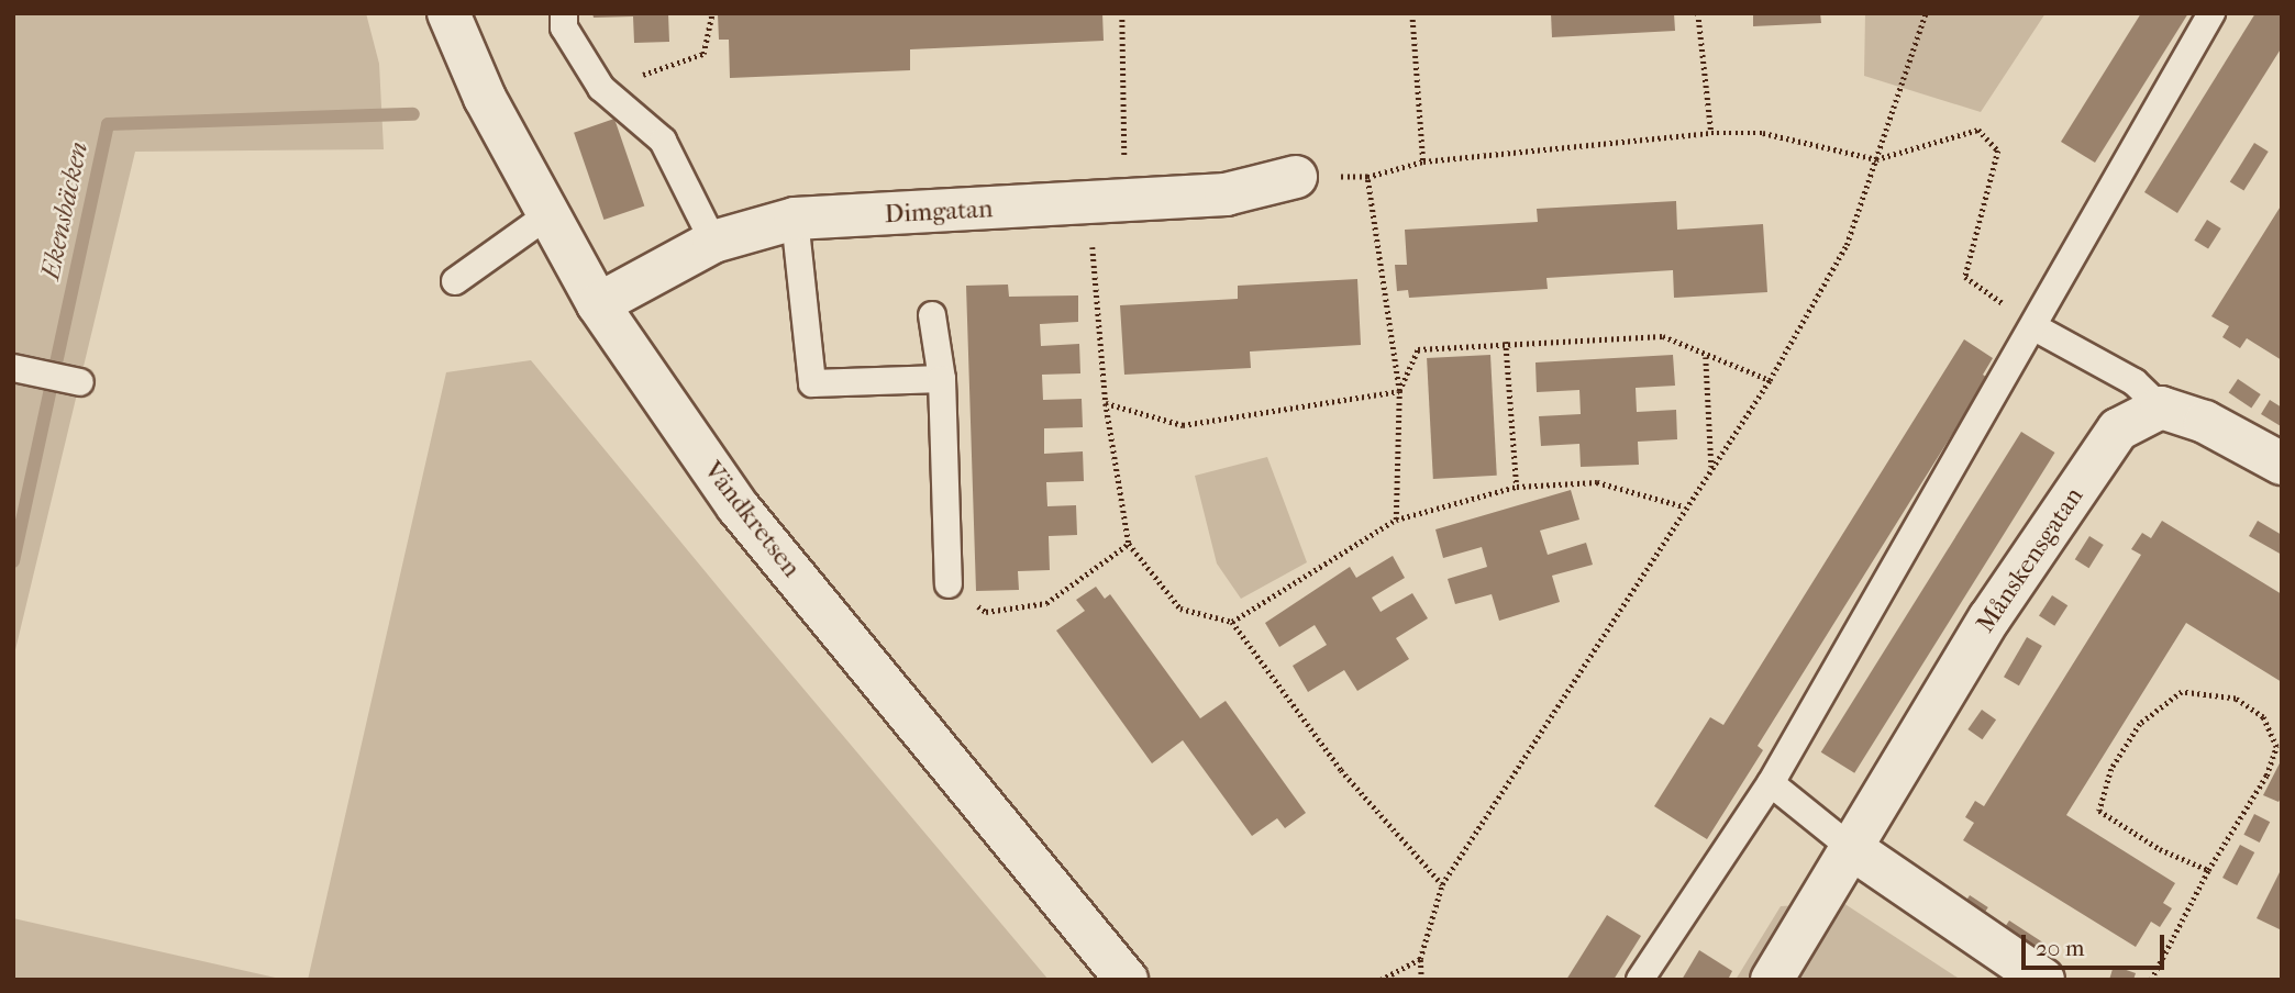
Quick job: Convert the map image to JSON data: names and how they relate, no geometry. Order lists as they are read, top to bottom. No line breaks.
{"streets":{"street":["Dimgatan","Vändkretsen","Månskensgatan"]},"crossings":[["Dimgatan","Vändkretsen"]],"water":["Ekensbäcken"],"scale_bar":"20 m"}
